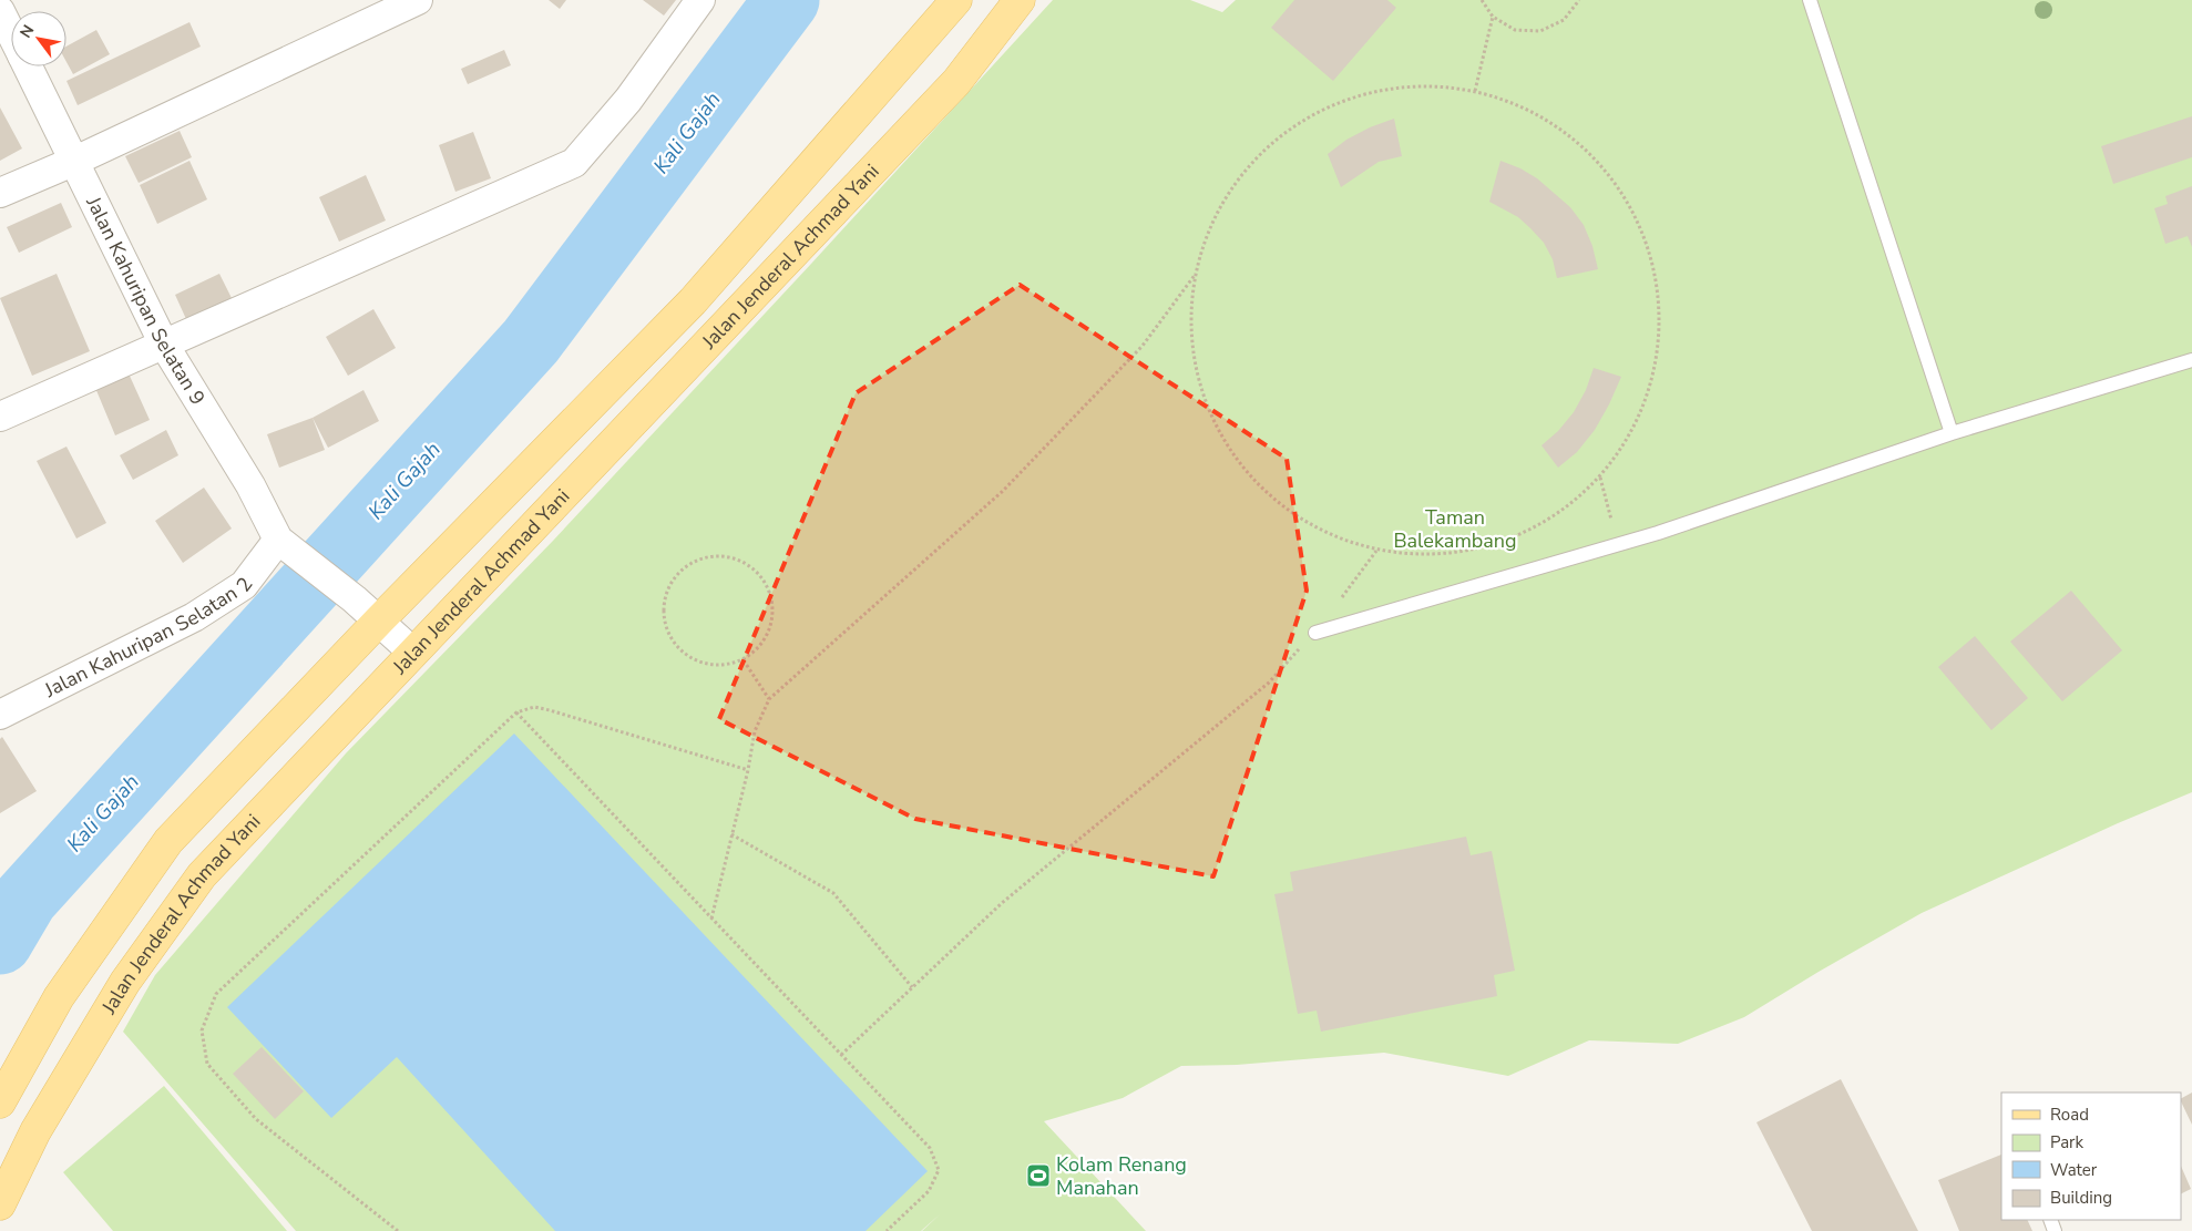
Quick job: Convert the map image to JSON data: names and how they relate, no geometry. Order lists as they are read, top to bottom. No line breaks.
{"streets":{"main road":["Jalan Jenderal Achmad Yani"],"street":["Jalan Kahuripan Selatan 9","Jalan Kahuripan Selatan 2"]},"crossings":[["Jalan Kahuripan Selatan 9","Jalan Kahuripan Selatan 2"]],"water":["Kali Gajah"],"parks":["Taman Balekambang"],"places":{"sports":["Kolam Renang Manahan"]},"legend":["Road","Park","Water","Building"],"north":"top left"}
